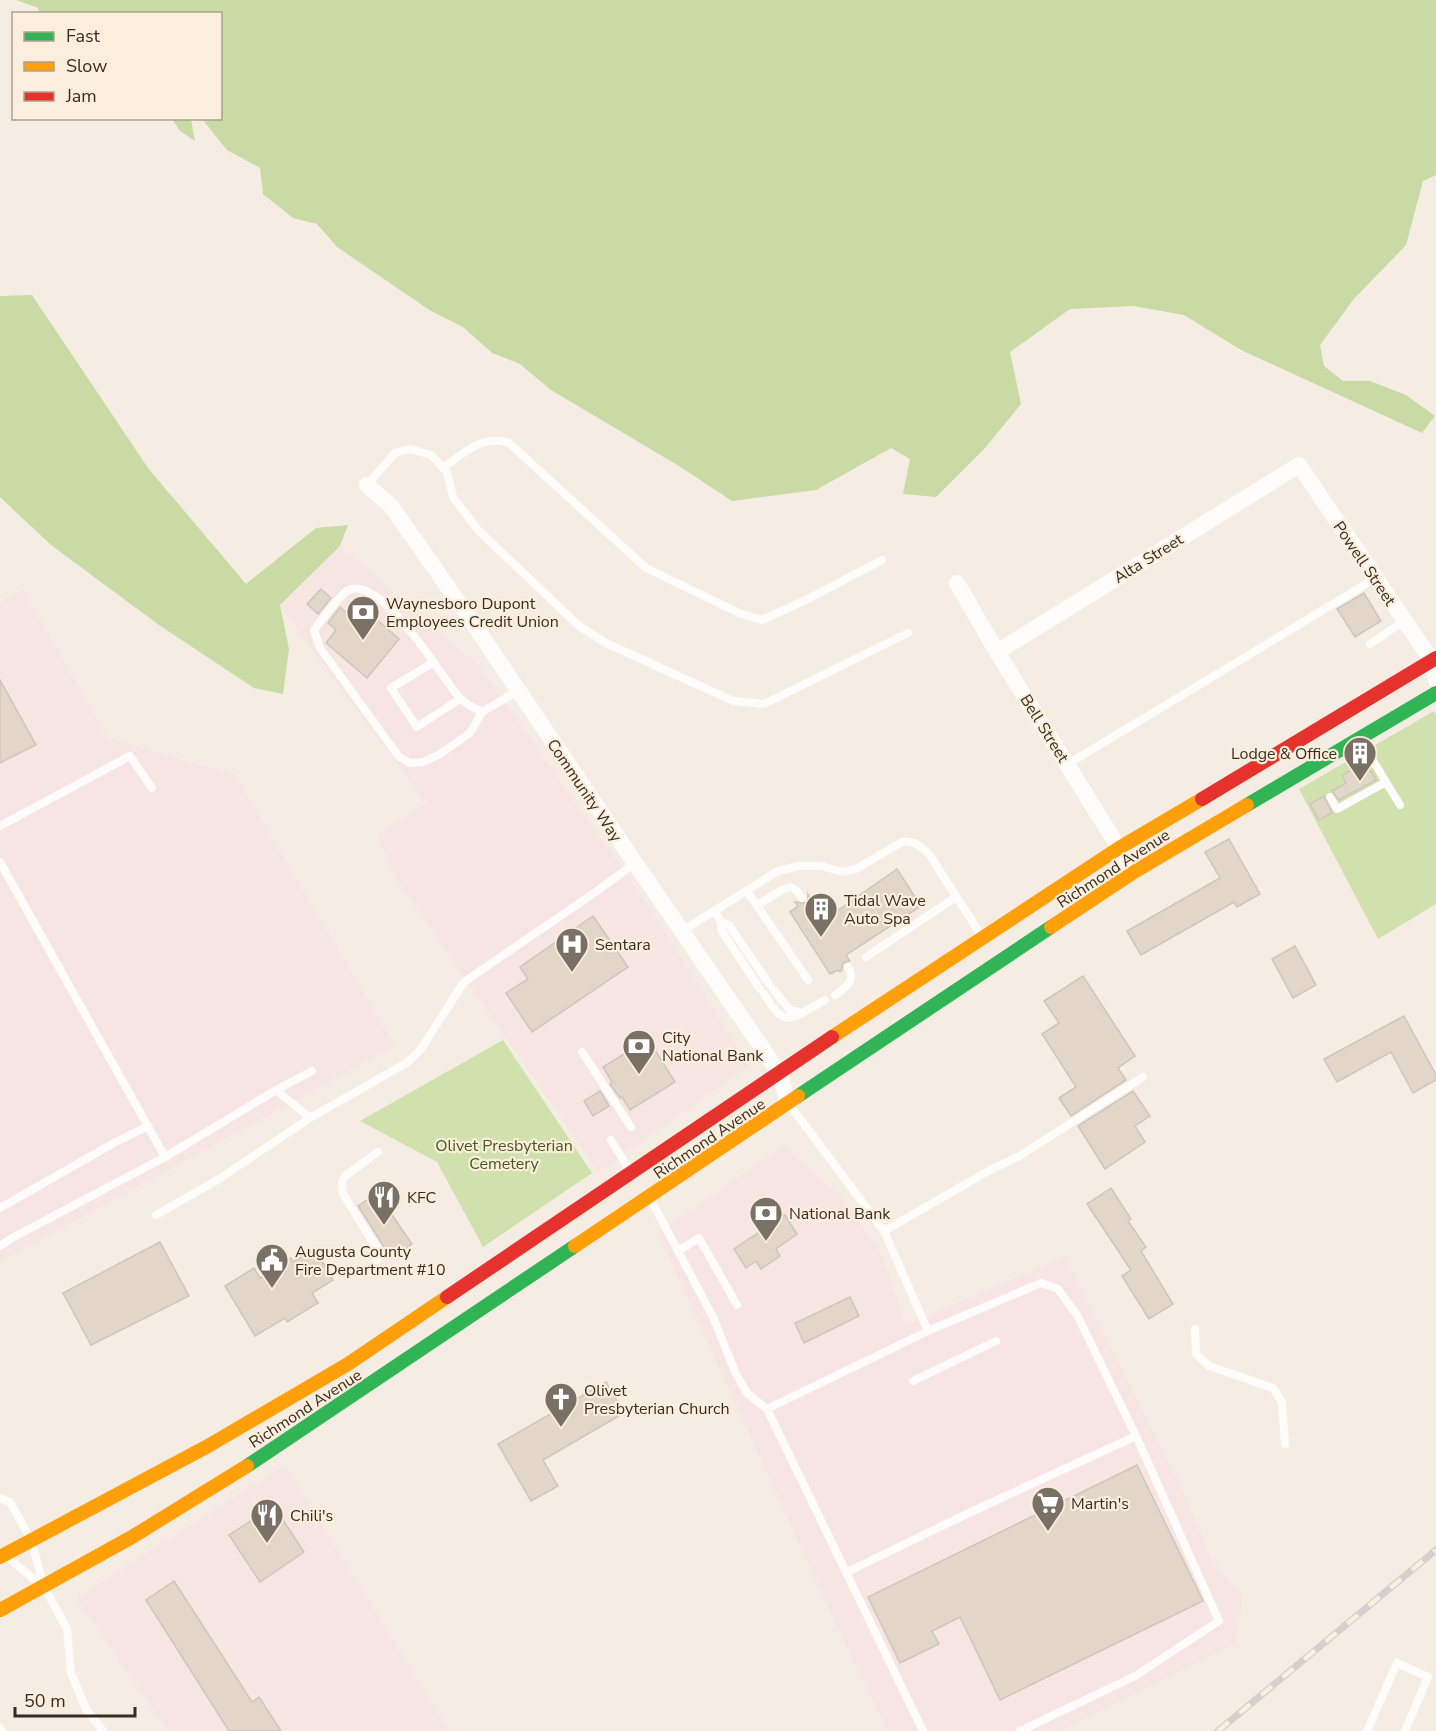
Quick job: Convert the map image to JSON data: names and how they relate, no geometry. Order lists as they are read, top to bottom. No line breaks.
{"streets":{"main road":["Richmond Avenue"],"street":["Alta Street","Powell Street","Bell Street","Community Way"]},"crossings":[["Alta Street","Powell Street"],["Alta Street","Bell Street"],["Powell Street","Richmond Avenue"],["Bell Street","Richmond Avenue"],["Community Way","Richmond Avenue"]],"parks":["Olivet Presbyterian Cemetery"],"places":{"bank":["Waynesboro Dupont Employees Credit Union","City National Bank","National Bank"],"building":["Lodge & Office","Tidal Wave Auto Spa"],"hospital":["Sentara"],"restaurant":["KFC","Chili's"],"public building":["Augusta County Fire Department #10"],"church":["Olivet Presbyterian Church"],"supermarket":["Martin's"]},"legend":["Fast","Slow","Jam"],"scale_bar":"50 m"}
